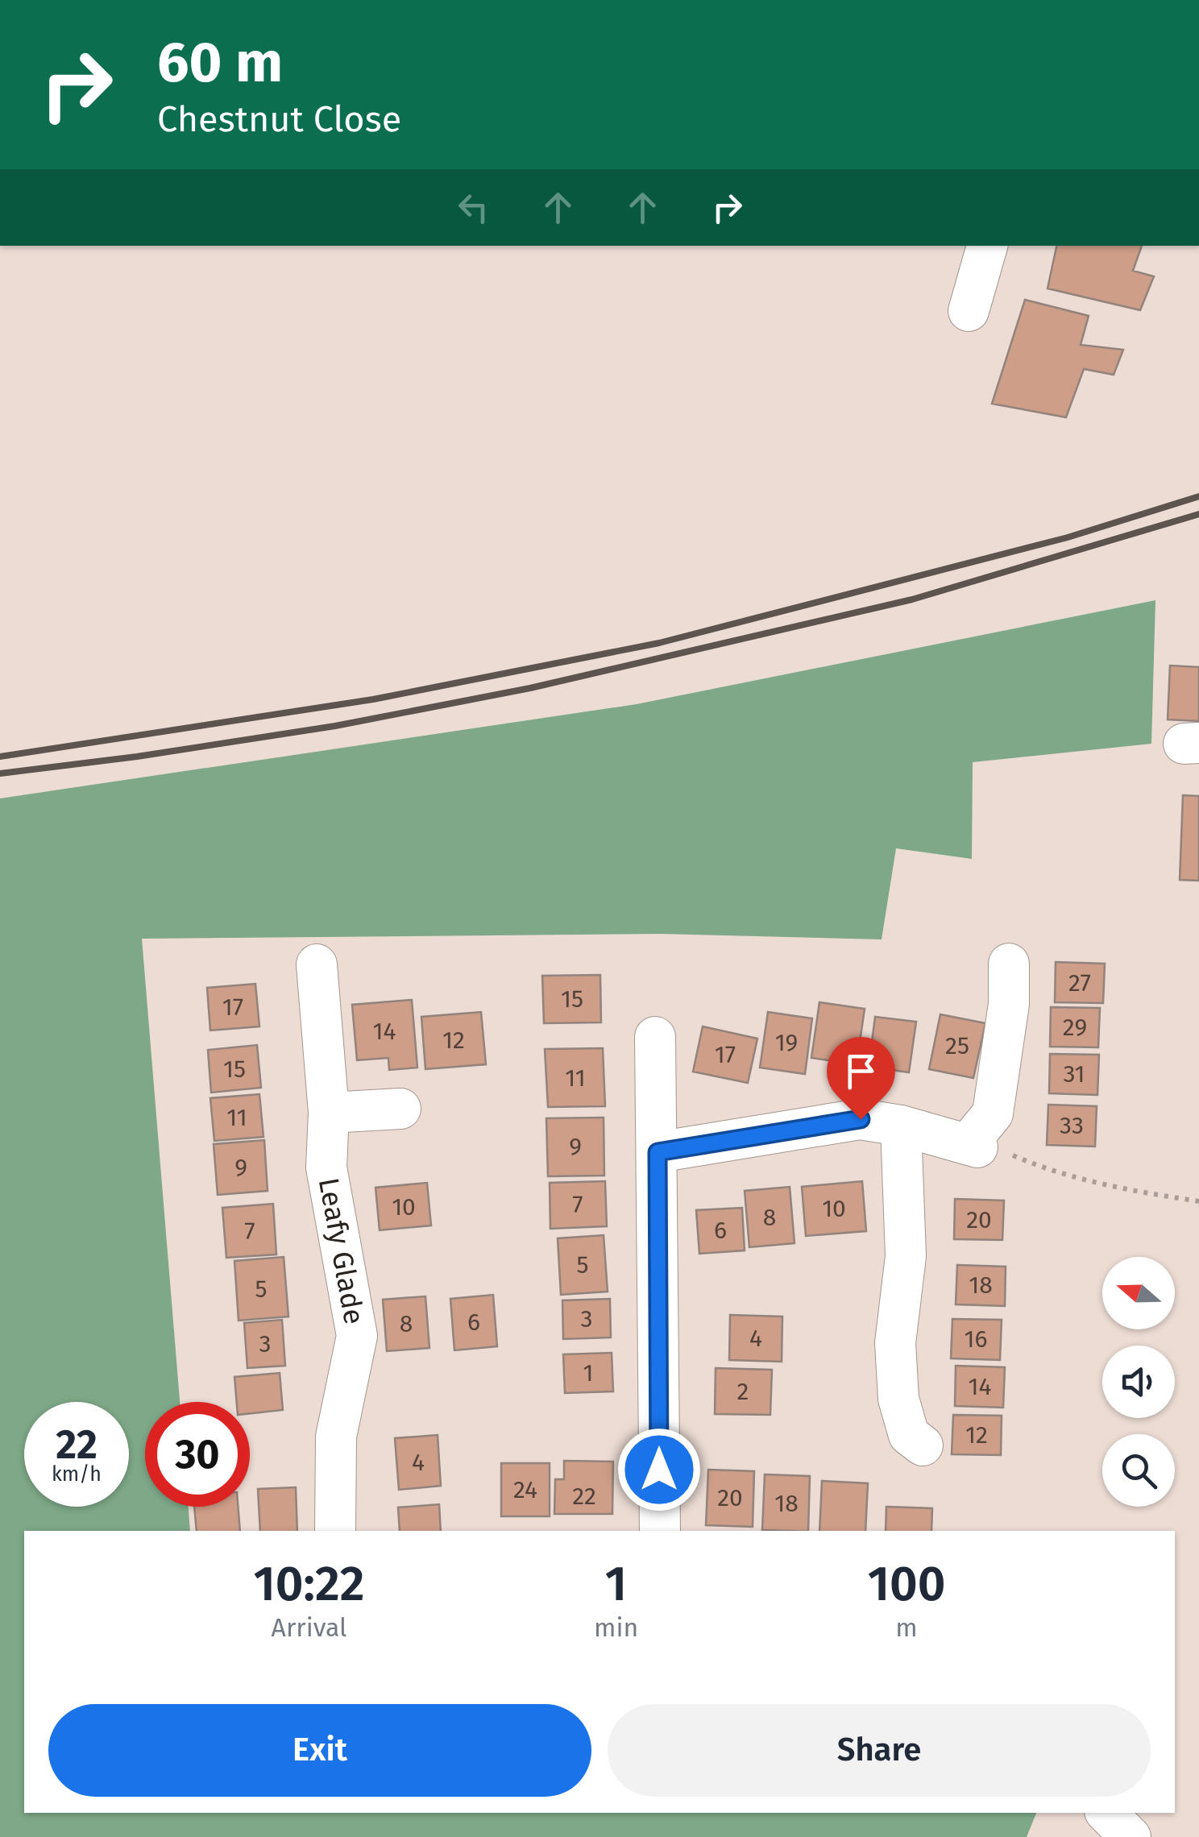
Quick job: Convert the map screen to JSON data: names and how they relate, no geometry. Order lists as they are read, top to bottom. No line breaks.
{"streets":{"street":["Leafy Glade"]},"house_numbers":["27","15","17","29","14","12","19","25","17","15","31","11","11","33","9","9","7","10","10","8","20","6","7","5","18","5","3","6","8","4","16","3","1","14","2","12","4","24","22","20","18"],"north":"left","page":{"turn":["60 m","Chestnut Close"],"speed":"22 km/h","limit":"30","eta":["10:22","Arrival","1","min","100","m"],"buttons":["Exit","Share"]}}
